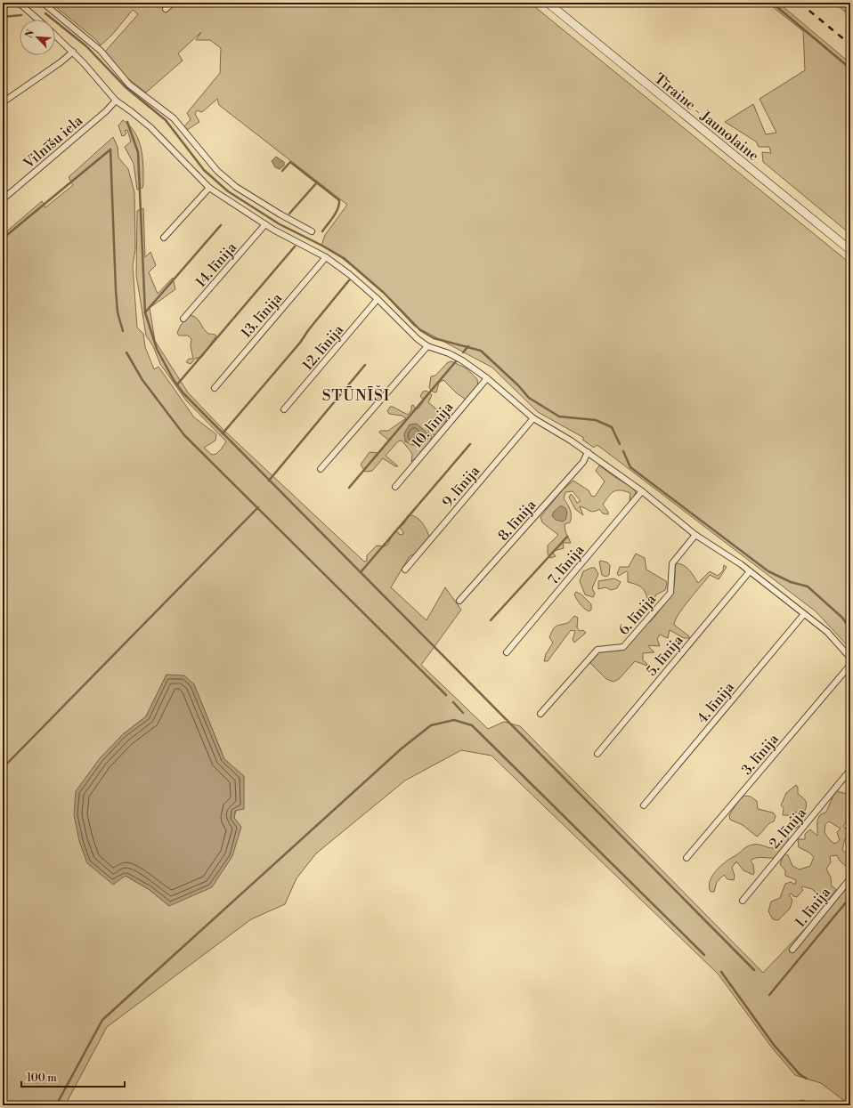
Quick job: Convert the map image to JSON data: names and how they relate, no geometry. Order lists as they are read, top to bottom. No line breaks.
{"streets":{"main road":["Tīraine - Jaunolaine"],"street":["Vilnīšu iela","14. līnija","13. līnija","12. līnija","10. līnija","9. līnija","8. līnija","7. līnija","6. līnija","5. līnija","4. līnija","3. līnija","2. līnija","1. līnija"]},"districts":["STŪNĪŠI"],"scale_bar":"100 m","north":"top left"}
